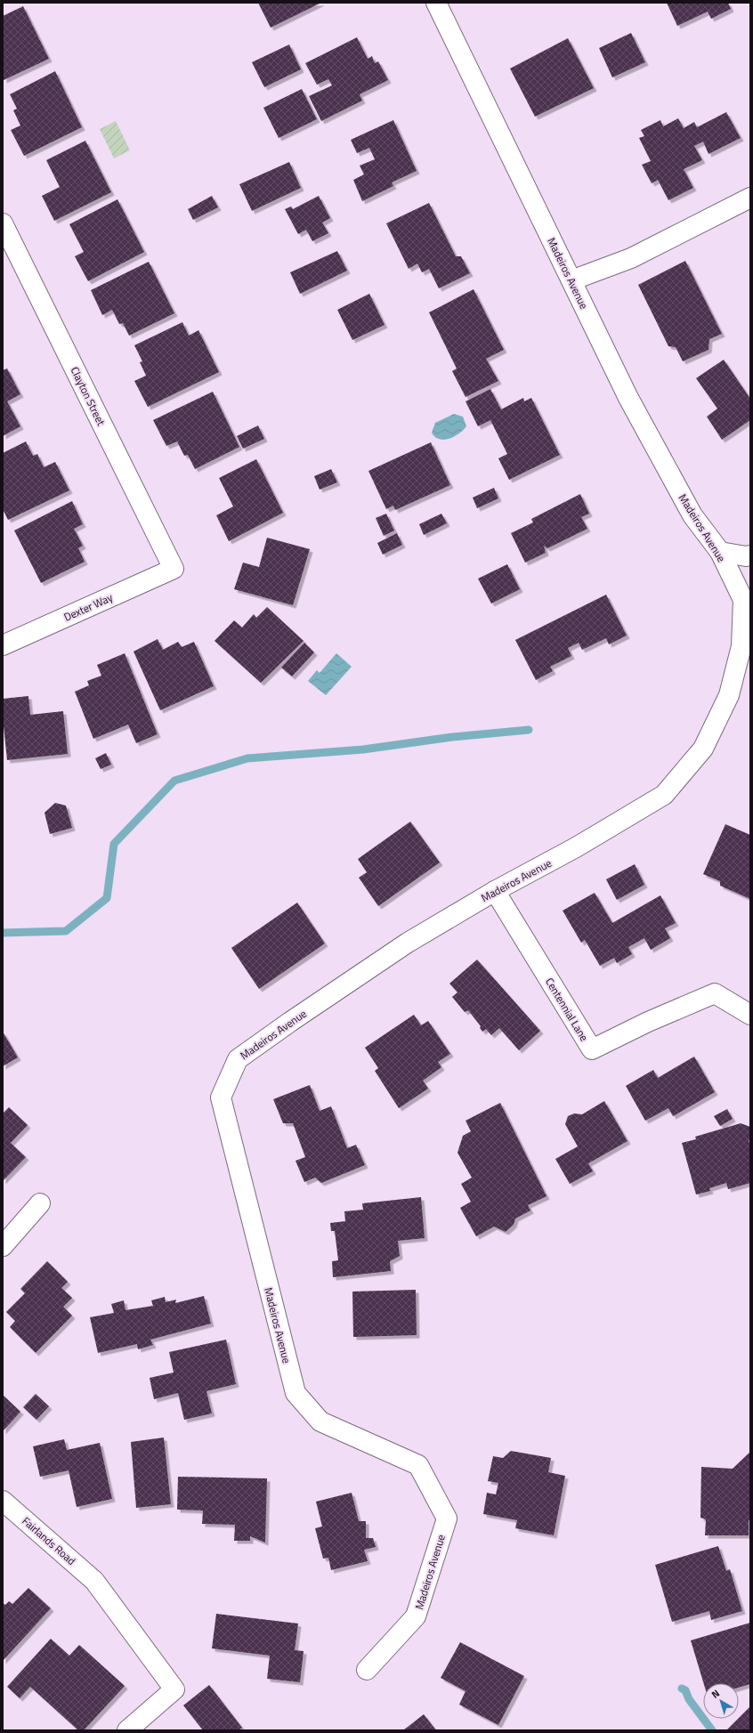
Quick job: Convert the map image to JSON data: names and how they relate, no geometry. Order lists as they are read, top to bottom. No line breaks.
{"streets":{"street":["Madeiros Avenue","Clayton Street","Dexter Way","Centennial Lane","Fairlands Road"]},"crossings":[["Madeiros Avenue","Centennial Lane"],["Clayton Street","Dexter Way"]],"north":"top left"}
